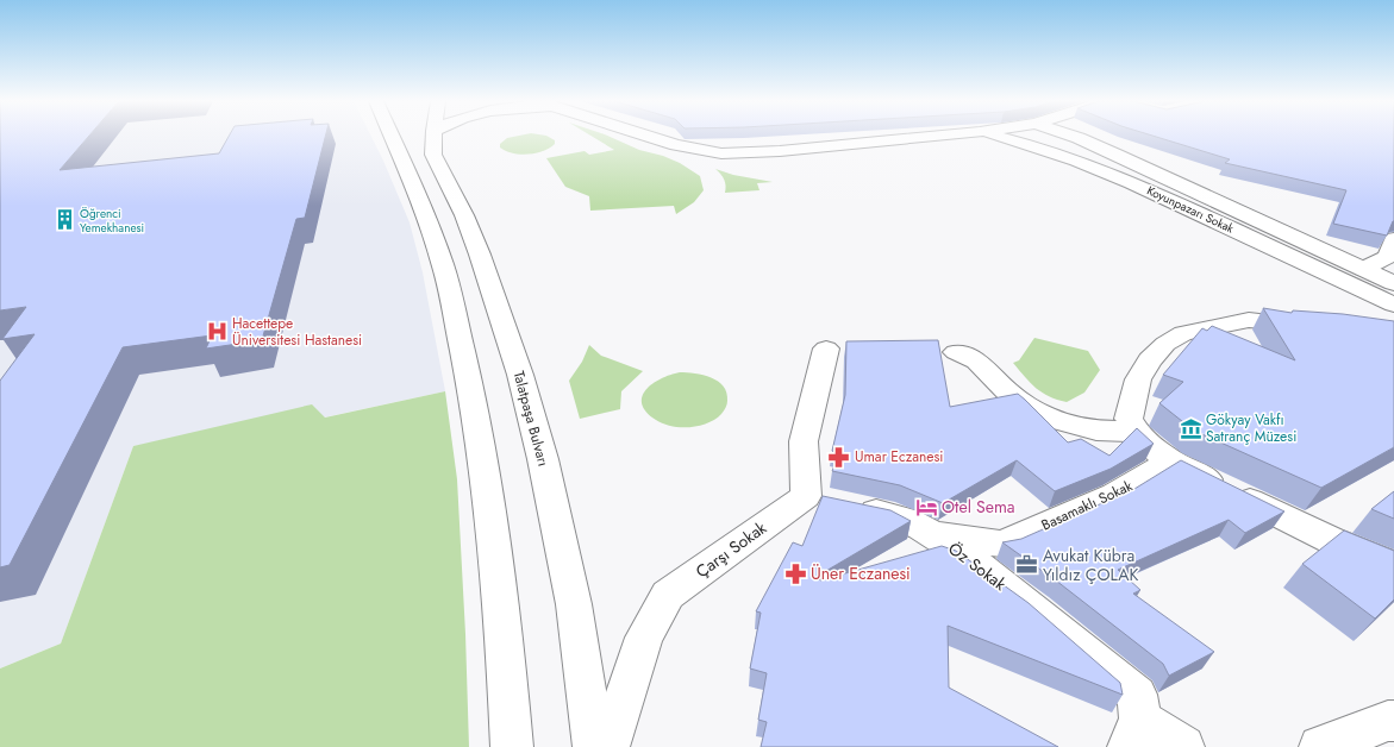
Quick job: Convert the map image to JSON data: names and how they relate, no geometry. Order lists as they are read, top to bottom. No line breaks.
{"streets":{"main road":["Koyunpazarı Sokak","Talatpaşa Bulvarı","Basamaklı Sokak","Çarşı Sokak","Öz Sokak"]},"crossings":[["Basamaklı Sokak","Öz Sokak"],["Çarşı Sokak","Öz Sokak"]],"places":{"building":["Öğrenci Yemekhanesi"],"hospital":["Hacettepe Üniversitesi Hastanesi"],"museum":["Gökyay Vakfı Satranç Müzesi"],"pharmacy":["Umar Eczanesi","Üner Eczanesi"],"hotel":["Otel Sema"],"office":["Avukat Kübra Yıldız ÇOLAK"]}}
